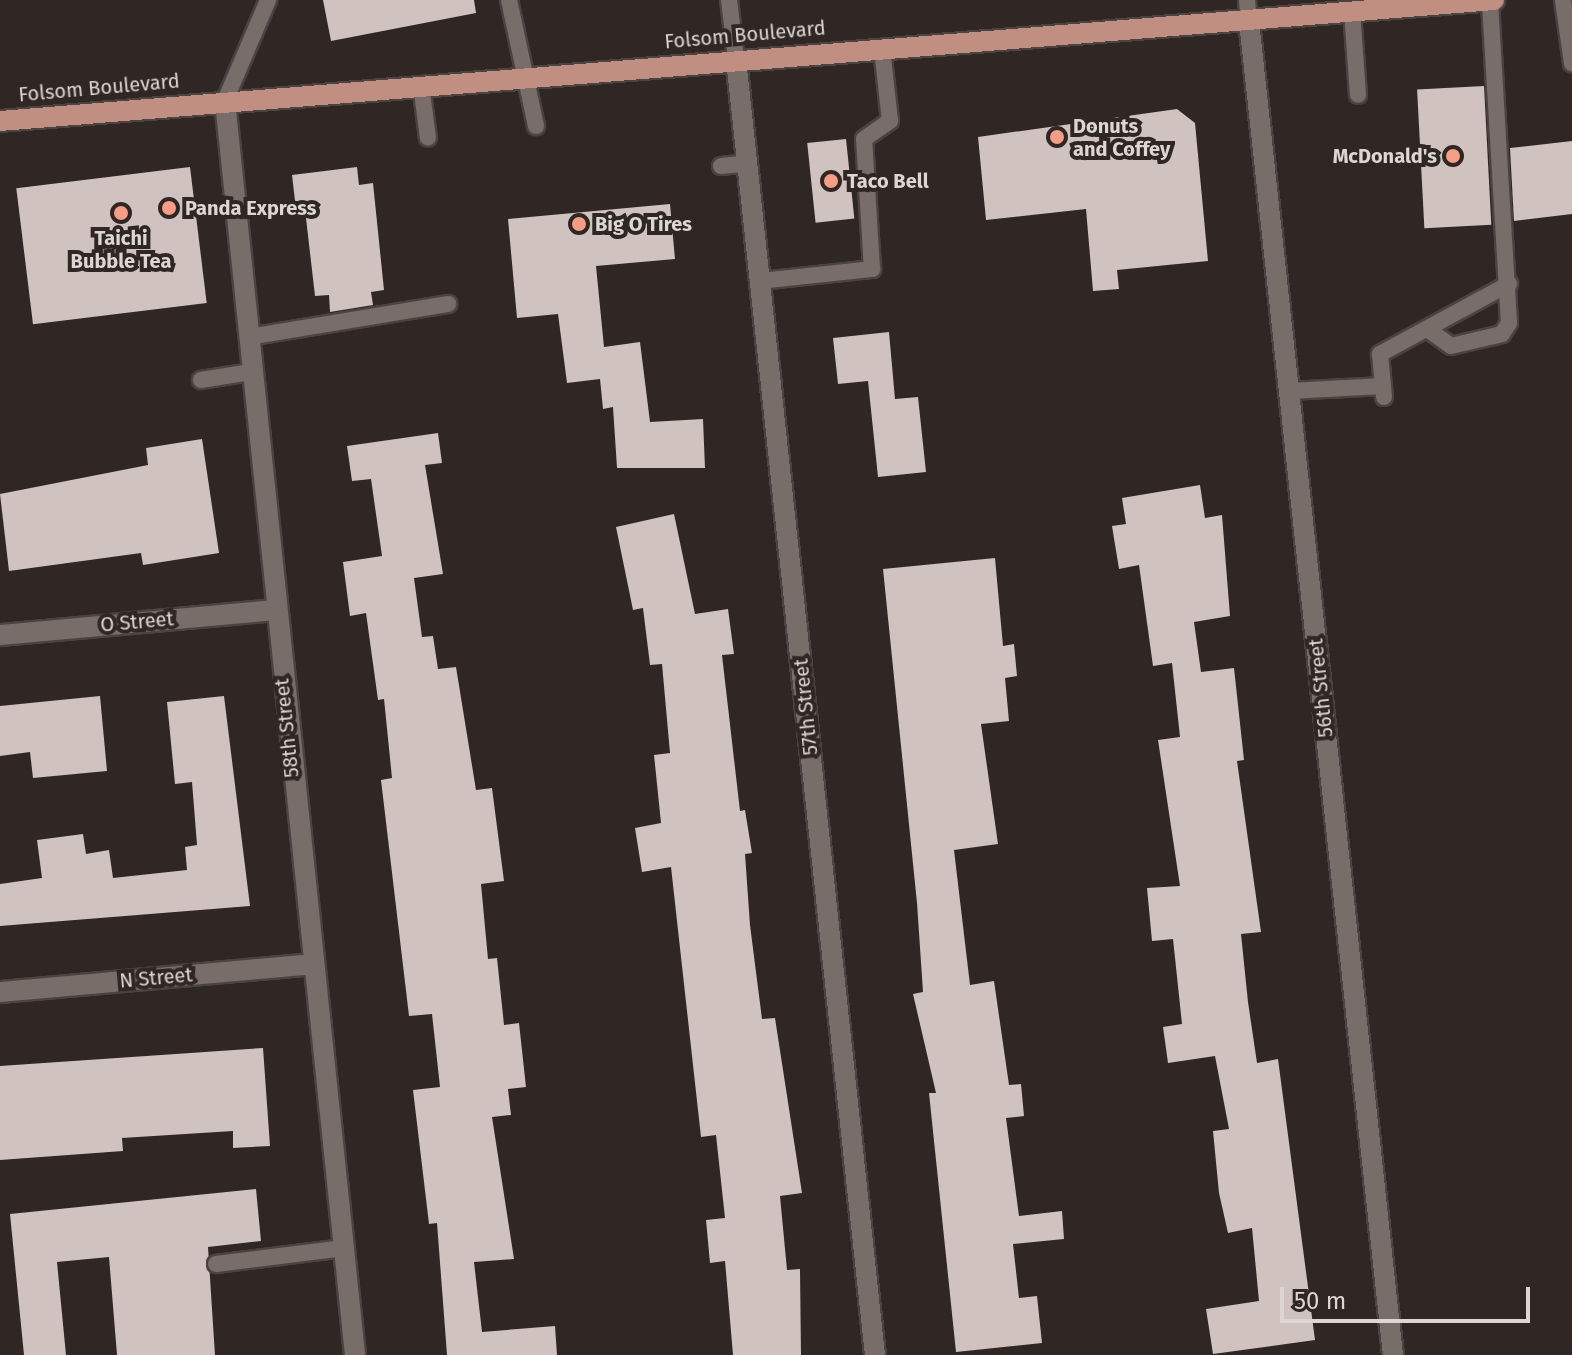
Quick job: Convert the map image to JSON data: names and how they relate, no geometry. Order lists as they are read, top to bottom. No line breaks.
{"streets":{"main road":["Folsom Boulevard"],"street":["O Street","56th Street","57th Street","58th Street","N Street"]},"crossings":[["Folsom Boulevard","56th Street"],["Folsom Boulevard","57th Street"],["Folsom Boulevard","58th Street"],["O Street","58th Street"],["58th Street","N Street"]],"places":["Donuts and Coffey","McDonald's","Taco Bell","Panda Express","Taichi Bubble Tea","Big O Tires"],"scale_bar":"50 m"}
